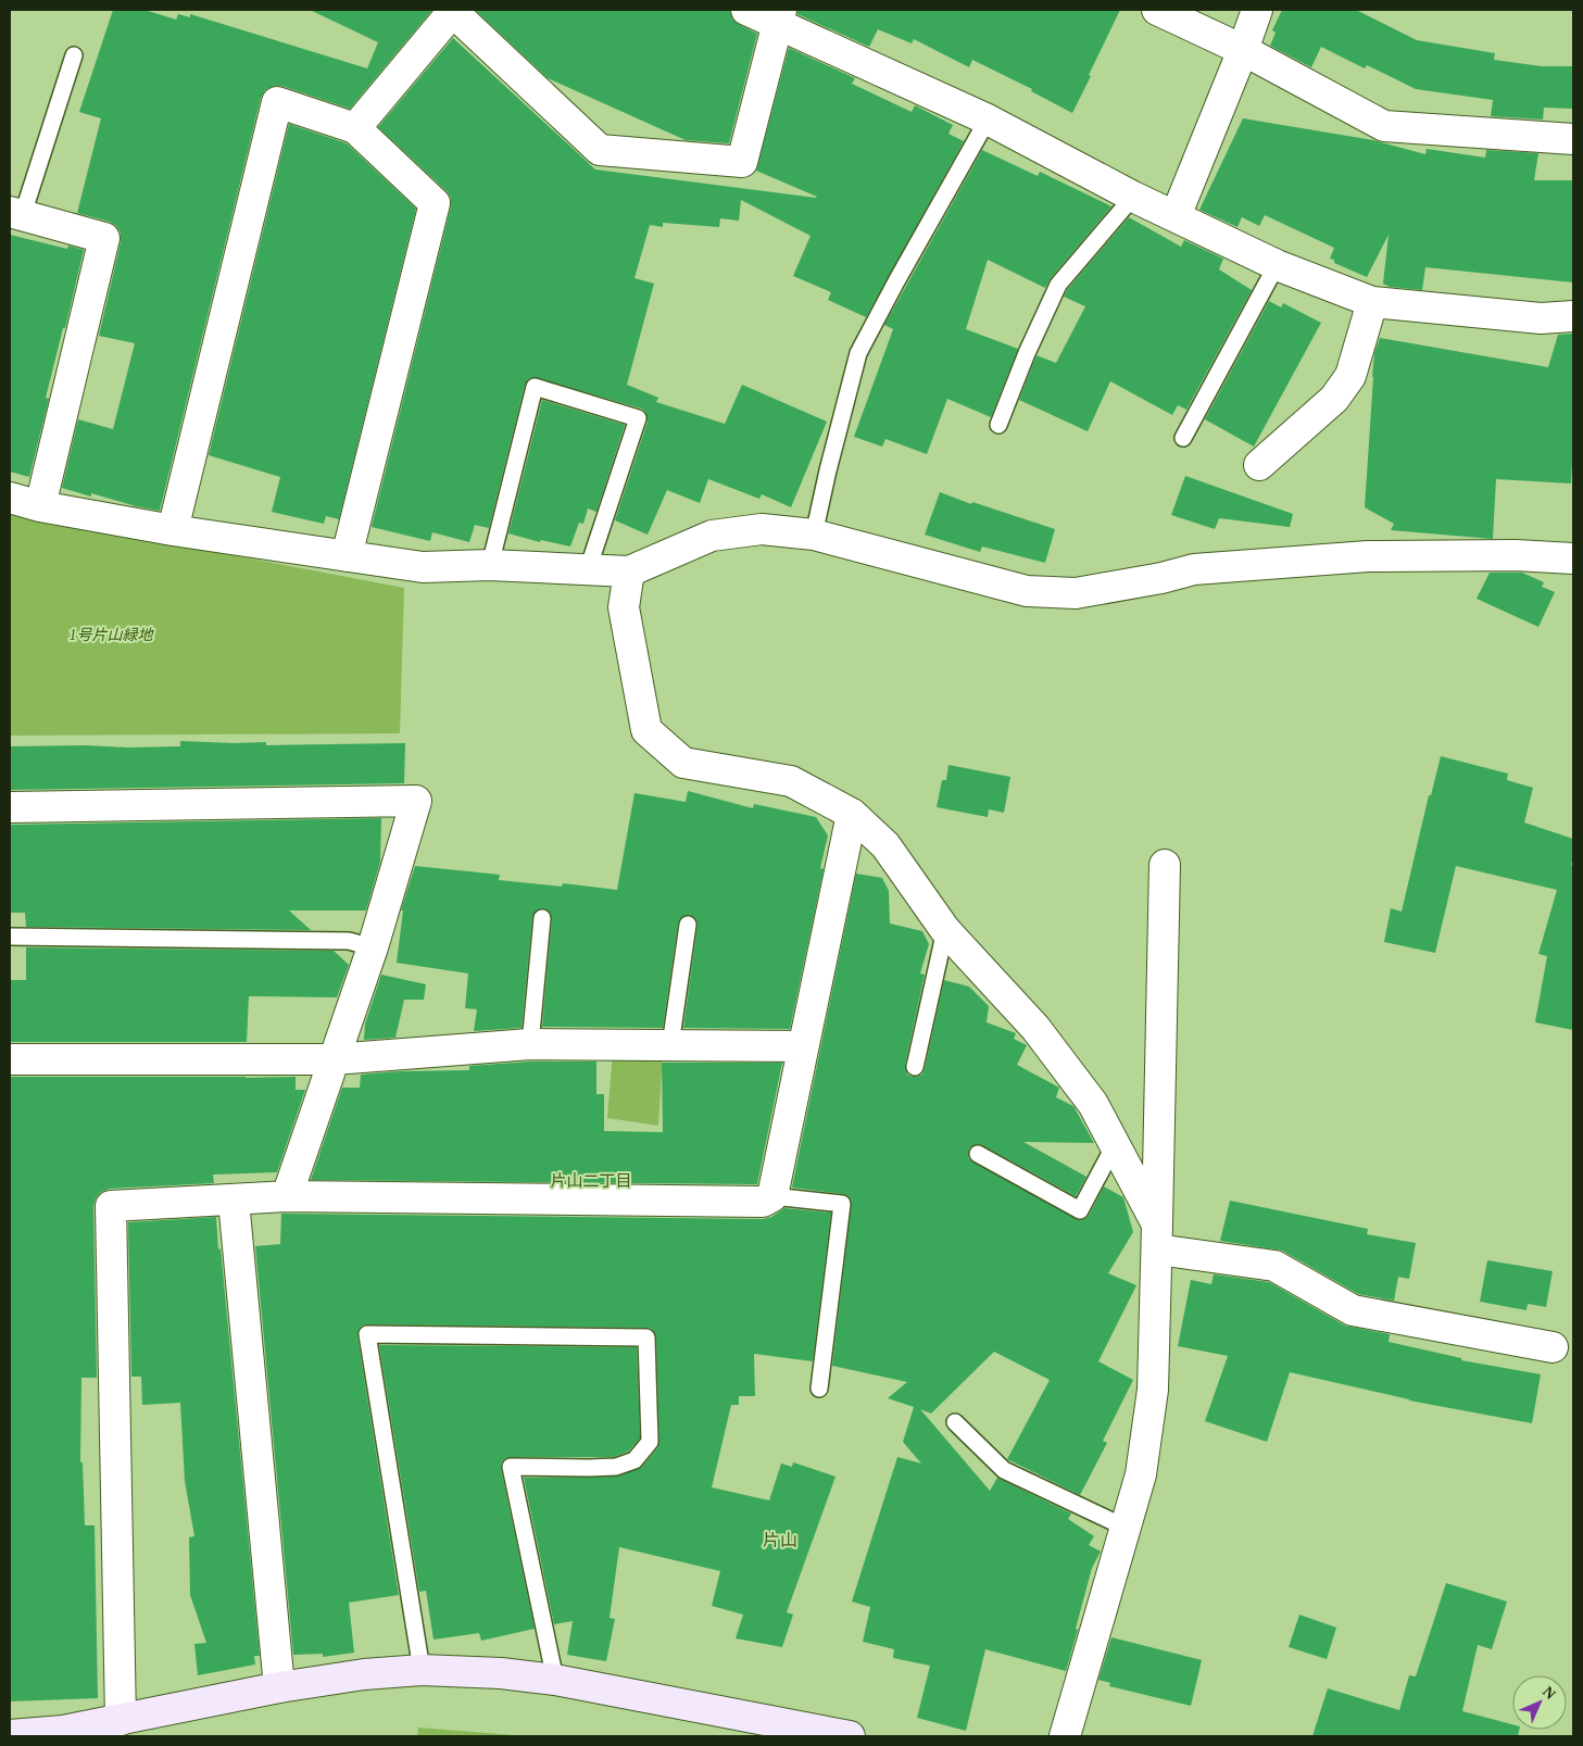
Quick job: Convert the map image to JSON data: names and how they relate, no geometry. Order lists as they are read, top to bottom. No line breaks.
{"districts":["片山二丁目","片山"],"parks":["1号片山緑地"],"north":"top right"}
